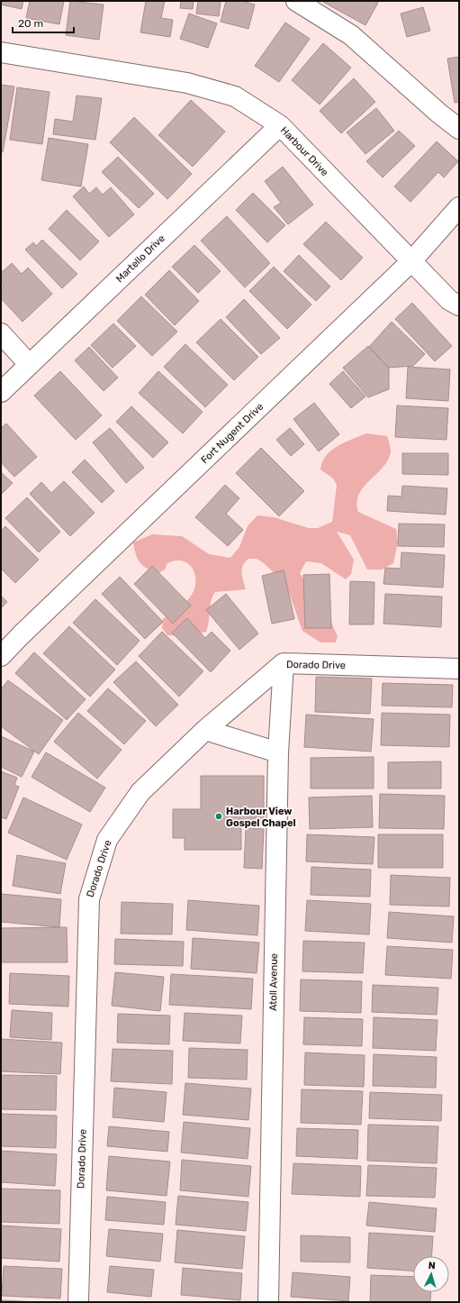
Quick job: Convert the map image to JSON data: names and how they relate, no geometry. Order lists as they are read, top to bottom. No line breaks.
{"streets":{"street":["Harbour Drive","Martello Drive","Fort Nugent Drive","Dorado Drive","Atoll Avenue"]},"crossings":[["Harbour Drive","Martello Drive"],["Harbour Drive","Fort Nugent Drive"],["Dorado Drive","Atoll Avenue"]],"places":["Harbour View Gospel Chapel"],"scale_bar":"20 m","north":"top"}
